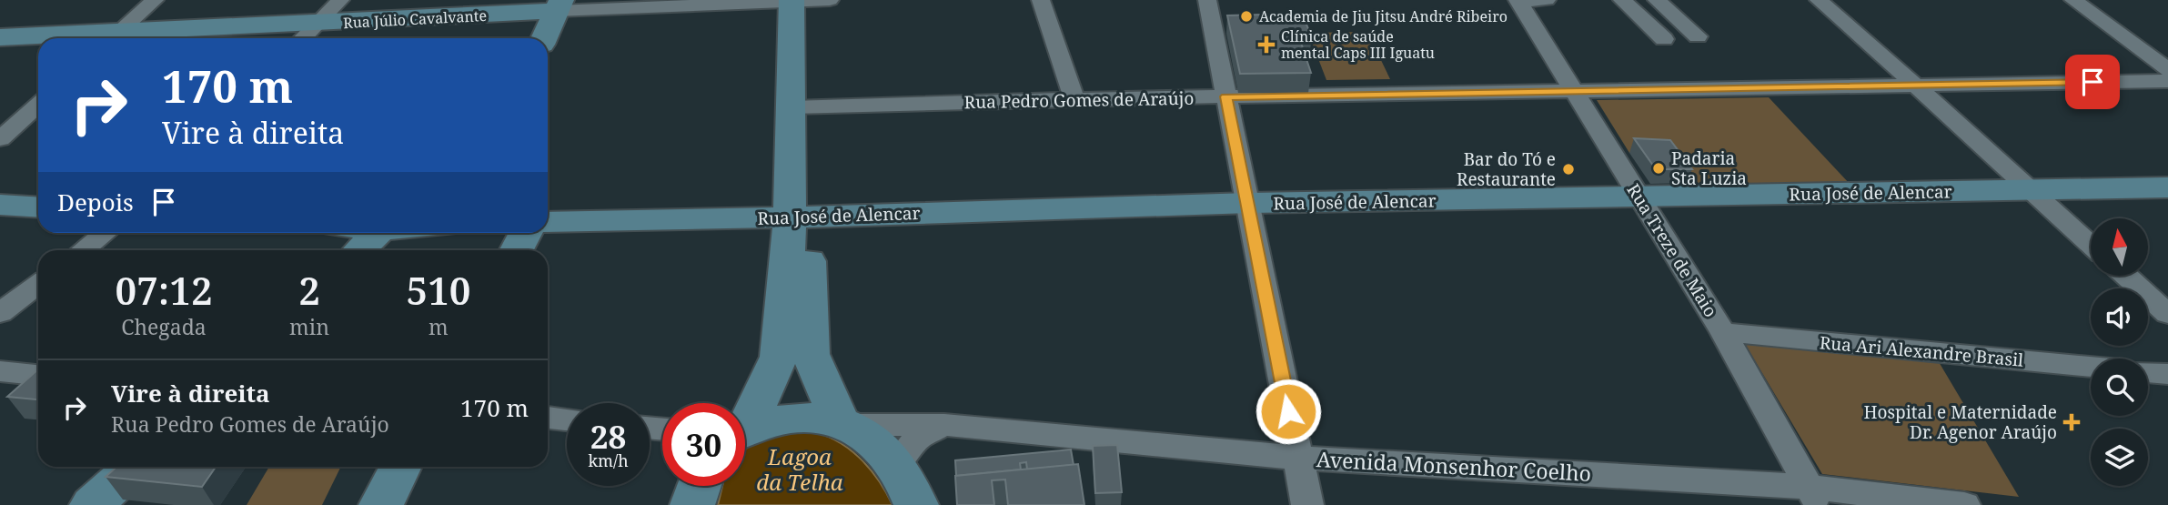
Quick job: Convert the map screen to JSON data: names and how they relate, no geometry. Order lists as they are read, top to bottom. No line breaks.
{"streets":{"main road":["Rua Júlio Cavalvante","Rua José de Alencar"],"street":["Rua Pedro Gomes de Araújo","Rua Treze de Maio","Rua Ari Alexandre Brasil","Avenida Monsenhor Coelho"]},"crossings":[["Rua Pedro Gomes de Araújo","Rua Treze de Maio"],["Rua José de Alencar","Rua Treze de Maio"],["Rua Treze de Maio","Rua Ari Alexandre Brasil"],["Rua Treze de Maio","Avenida Monsenhor Coelho"]],"water":["Lagoa da Telha"],"places":{"other":["Academia de Jiu Jitsu André Ribeiro","Padaria Sta Luzia","Bar do Tó e Restaurante"],"health":["Clínica de saúde mental Caps III Iguatu","Hospital e Maternidade Dr. Agenor Araújo"]},"north":"top","page":{"turn":["170 m","Vire à direita"],"then":"Depois","eta":["07:12","Chegada","2","min","510","m"],"list":[{"name":"Vire à direita","note":"Rua Pedro Gomes de Araújo","value":"170 m"}],"speed":"28 km/h","limit":"30"}}
